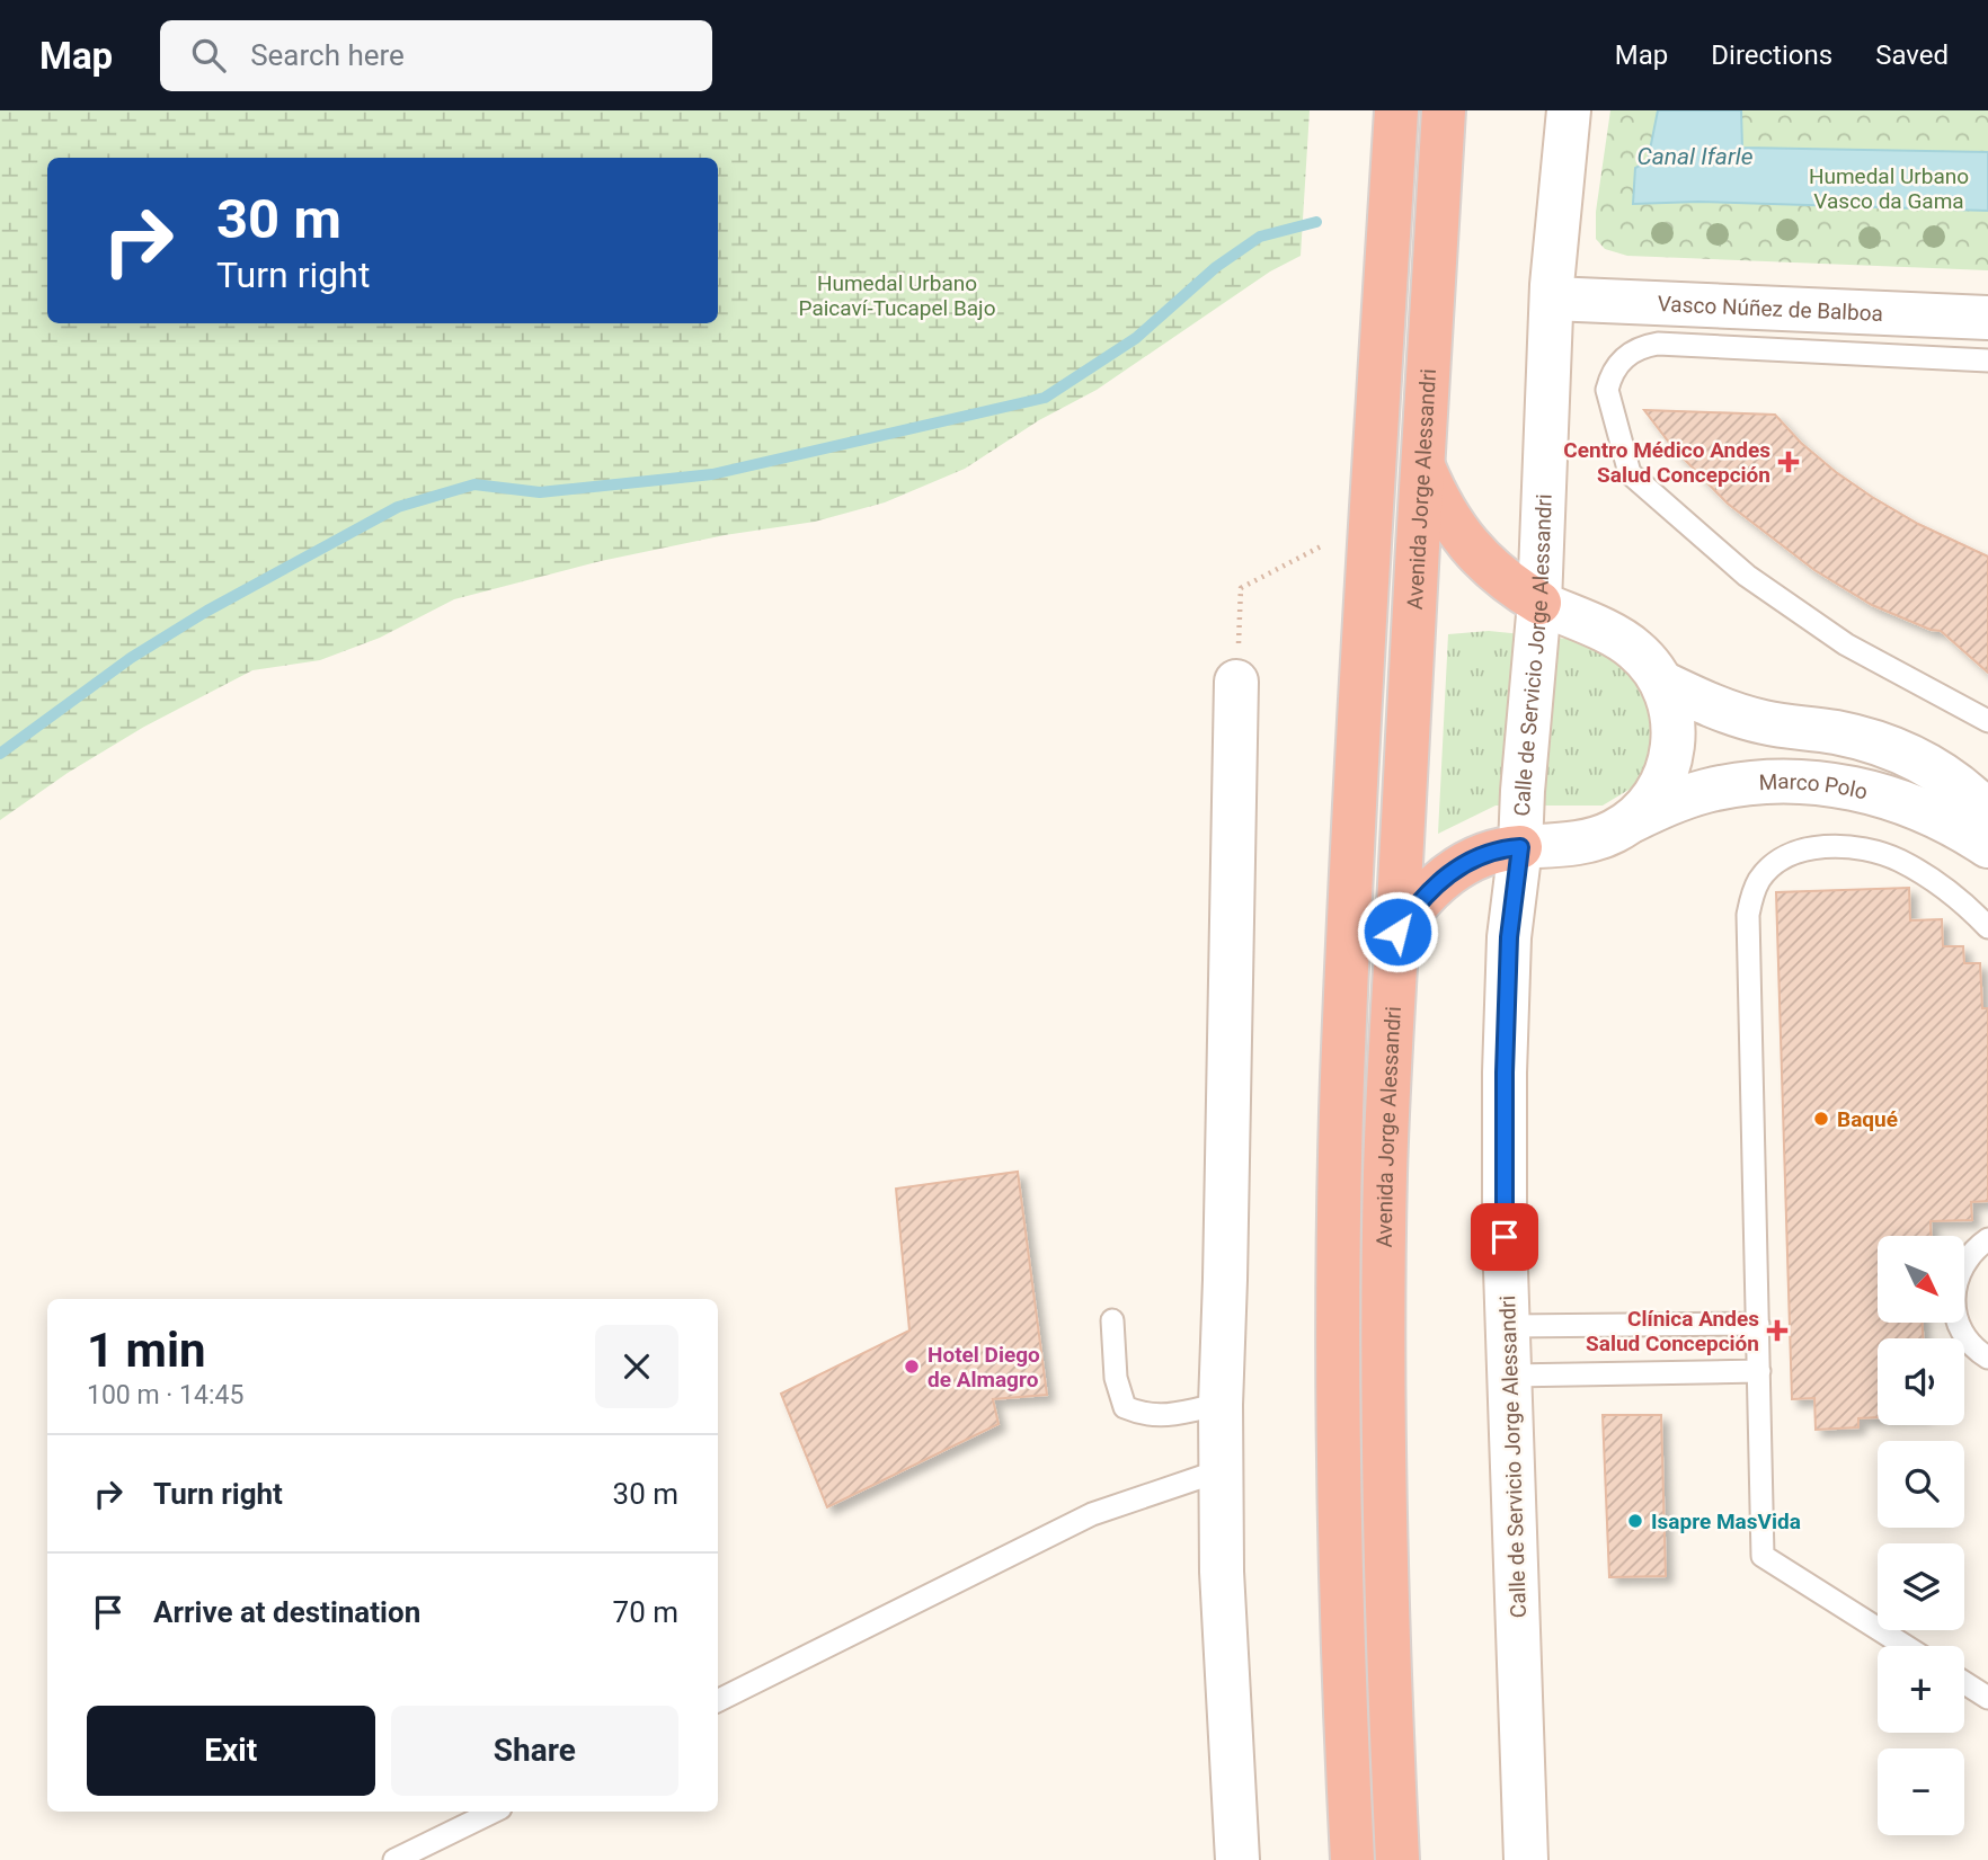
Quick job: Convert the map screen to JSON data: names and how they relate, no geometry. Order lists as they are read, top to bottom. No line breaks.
{"streets":{"highway":["Avenida Jorge Alessandri"],"street":["Vasco Núñez de Balboa","Calle de Servicio Jorge Alessandri","Marco Polo"]},"crossings":[["Vasco Núñez de Balboa","Calle de Servicio Jorge Alessandri"],["Calle de Servicio Jorge Alessandri","Marco Polo"]],"water":["Canal Ifarle"],"parks":["Humedal Urbano Vasco da Gama","Humedal Urbano Paicaví-Tucapel Bajo"],"places":{"health":["Centro Médico Andes Salud Concepción","Clínica Andes Salud Concepción"],"other":["Baqué","Hotel Diego de Almagro","Isapre MasVida"]},"north":"bottom right","page":{"header":"Map","search":"Search here","nav":["Map","Directions","Saved"],"turn":["30 m","Turn right"],"map_buttons":["+","−"],"heading":["1 min","100 m · 14:45"],"list":[{"name":"Turn right","value":"30 m"},{"name":"Arrive at destination","value":"70 m"}],"buttons":["Exit","Share"]}}
